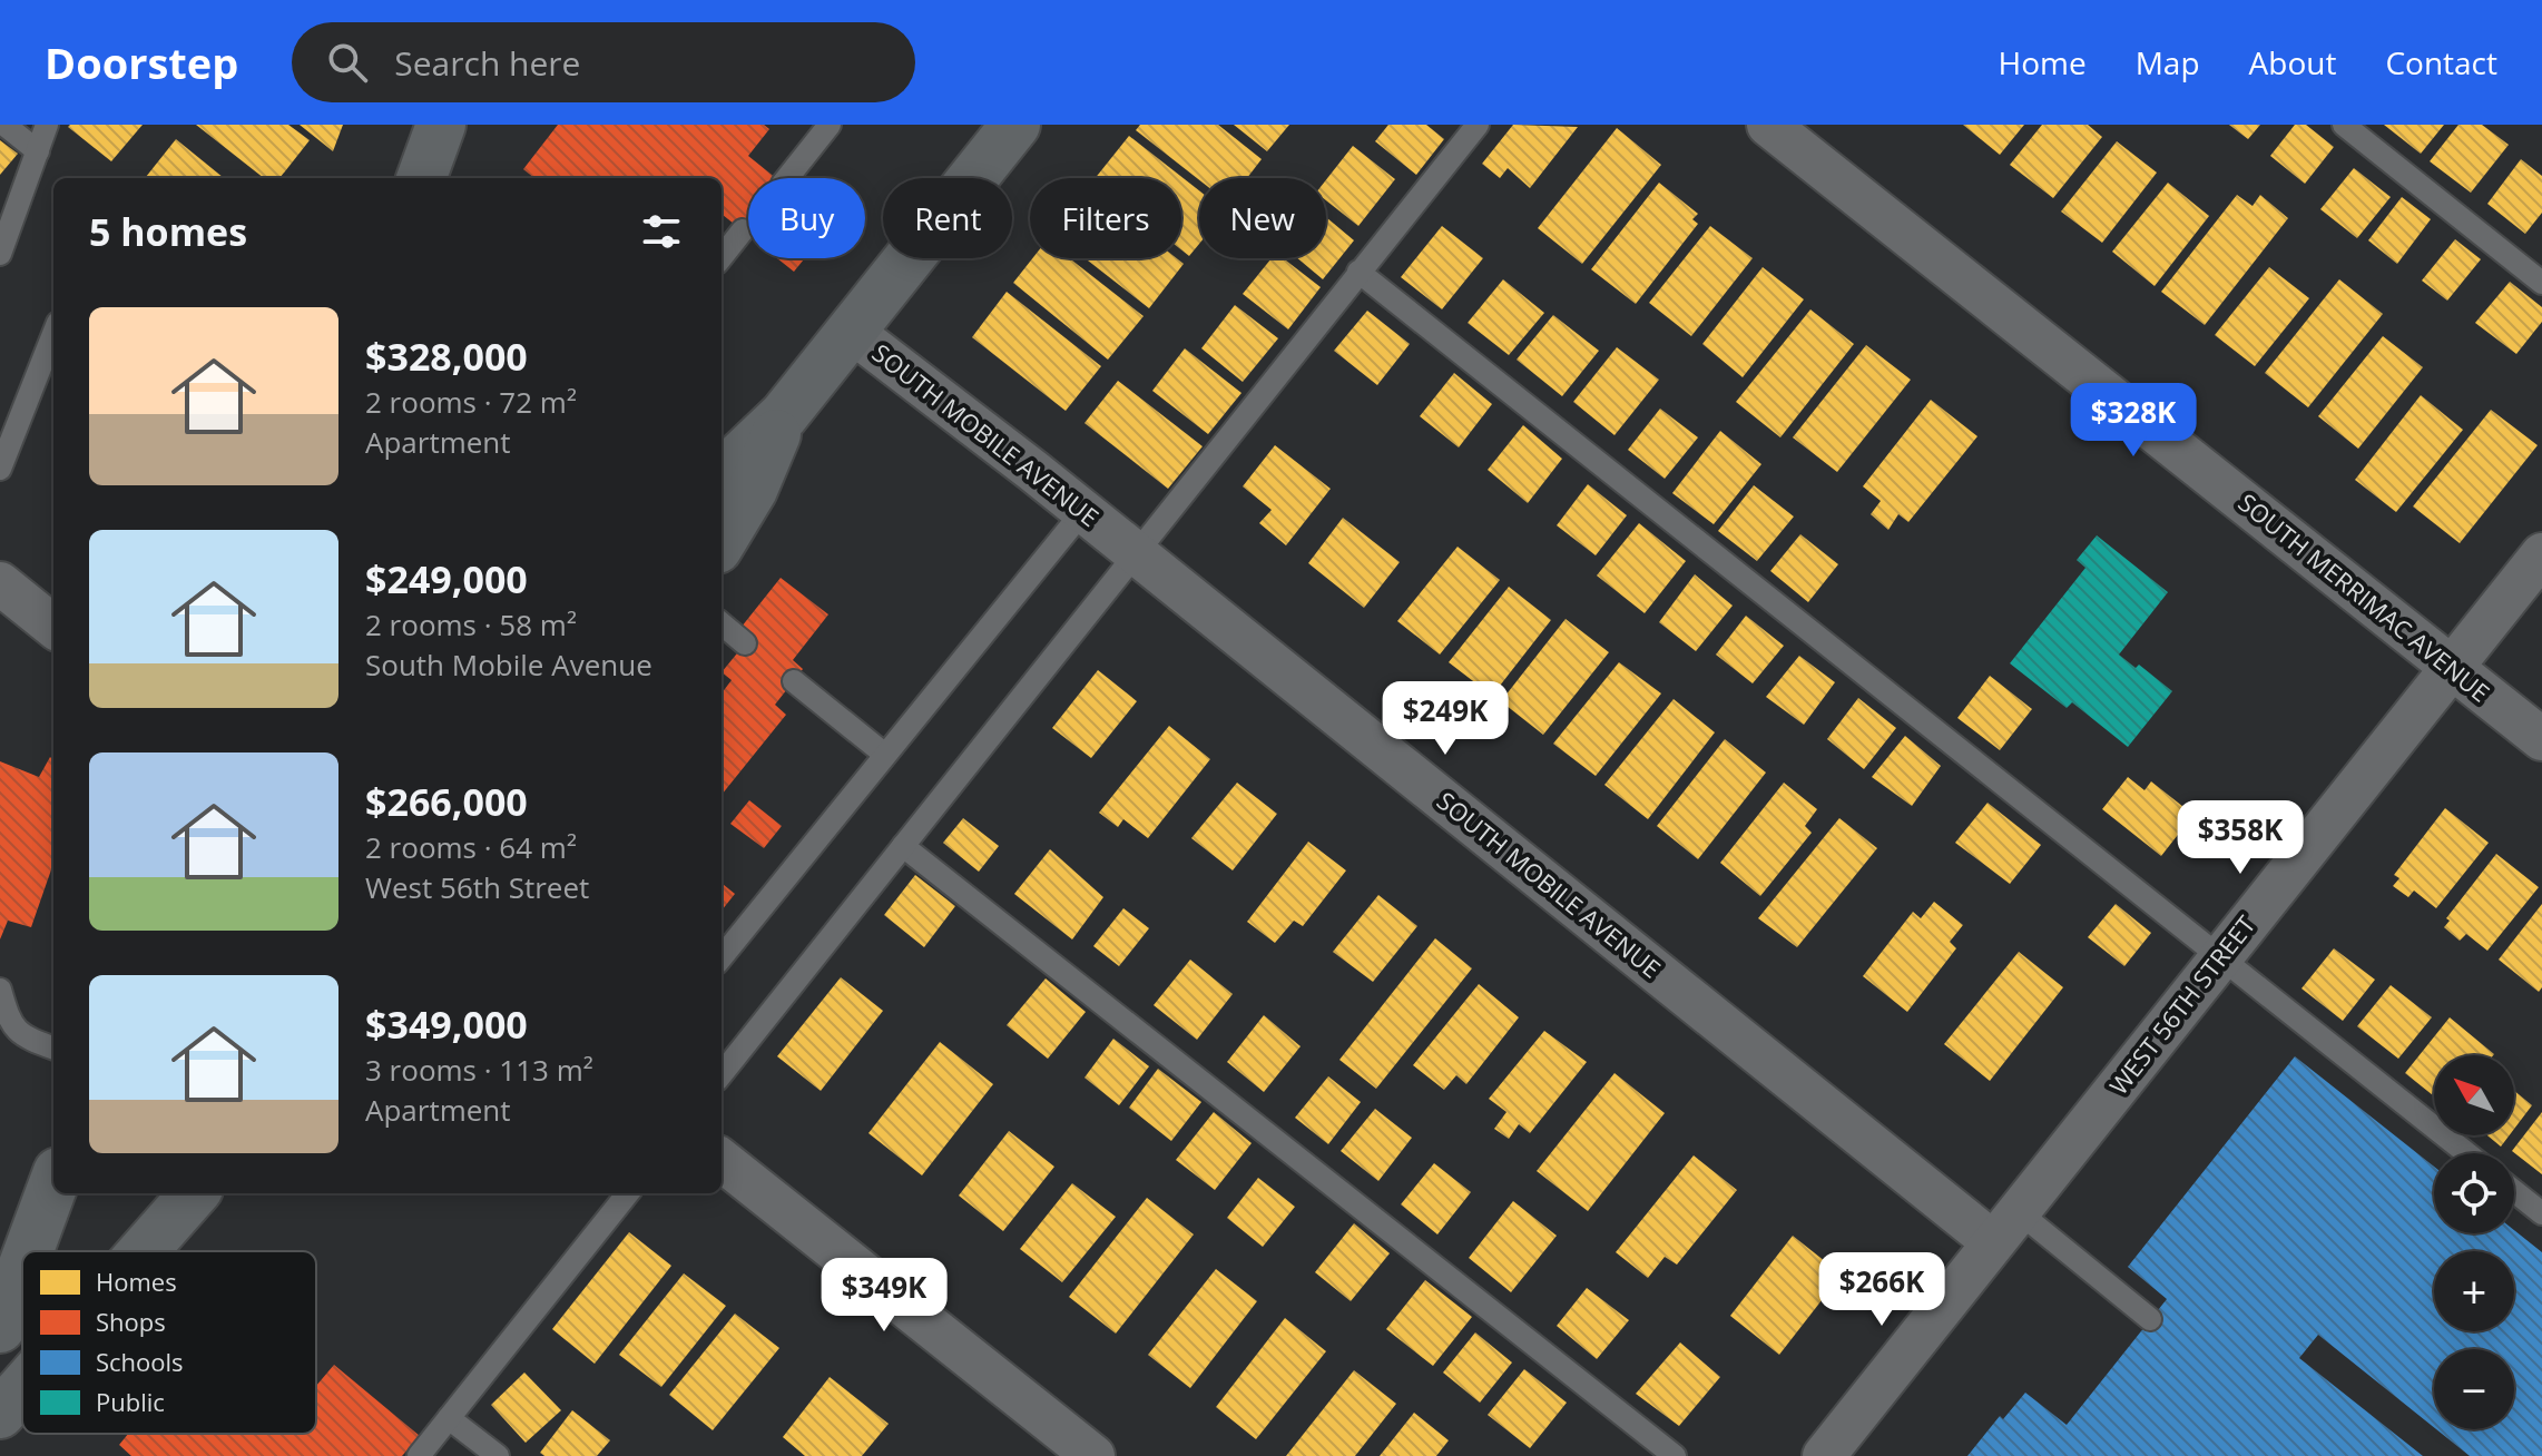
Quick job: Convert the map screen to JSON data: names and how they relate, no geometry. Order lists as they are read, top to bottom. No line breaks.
{"streets":{"street":["SOUTH MOBILE AVENUE","SOUTH MERRIMAC AVENUE","WEST 56TH STREET"]},"crossings":[["SOUTH MOBILE AVENUE","WEST 56TH STREET"],["SOUTH MERRIMAC AVENUE","WEST 56TH STREET"]],"legend":["Homes","Shops","Schools","Public"],"north":"top left","page":{"header":"Doorstep","search":"Search here","nav":["Home","Map","About","Contact"],"chip":["Buy","Rent","Filters","New"],"heading":"5 homes","list":[{"name":"$328,000","note":"2 rooms · 72 m² · Apartment"},{"name":"$249,000","note":"2 rooms · 58 m² · South Mobile Avenue"},{"name":"$266,000","note":"2 rooms · 64 m² · West 56th Street"},{"name":"$349,000","note":"3 rooms · 113 m² · Apartment"}],"price":["$328K","$249K","$358K","$266K","$349K"],"map_buttons":["+","−"]}}
